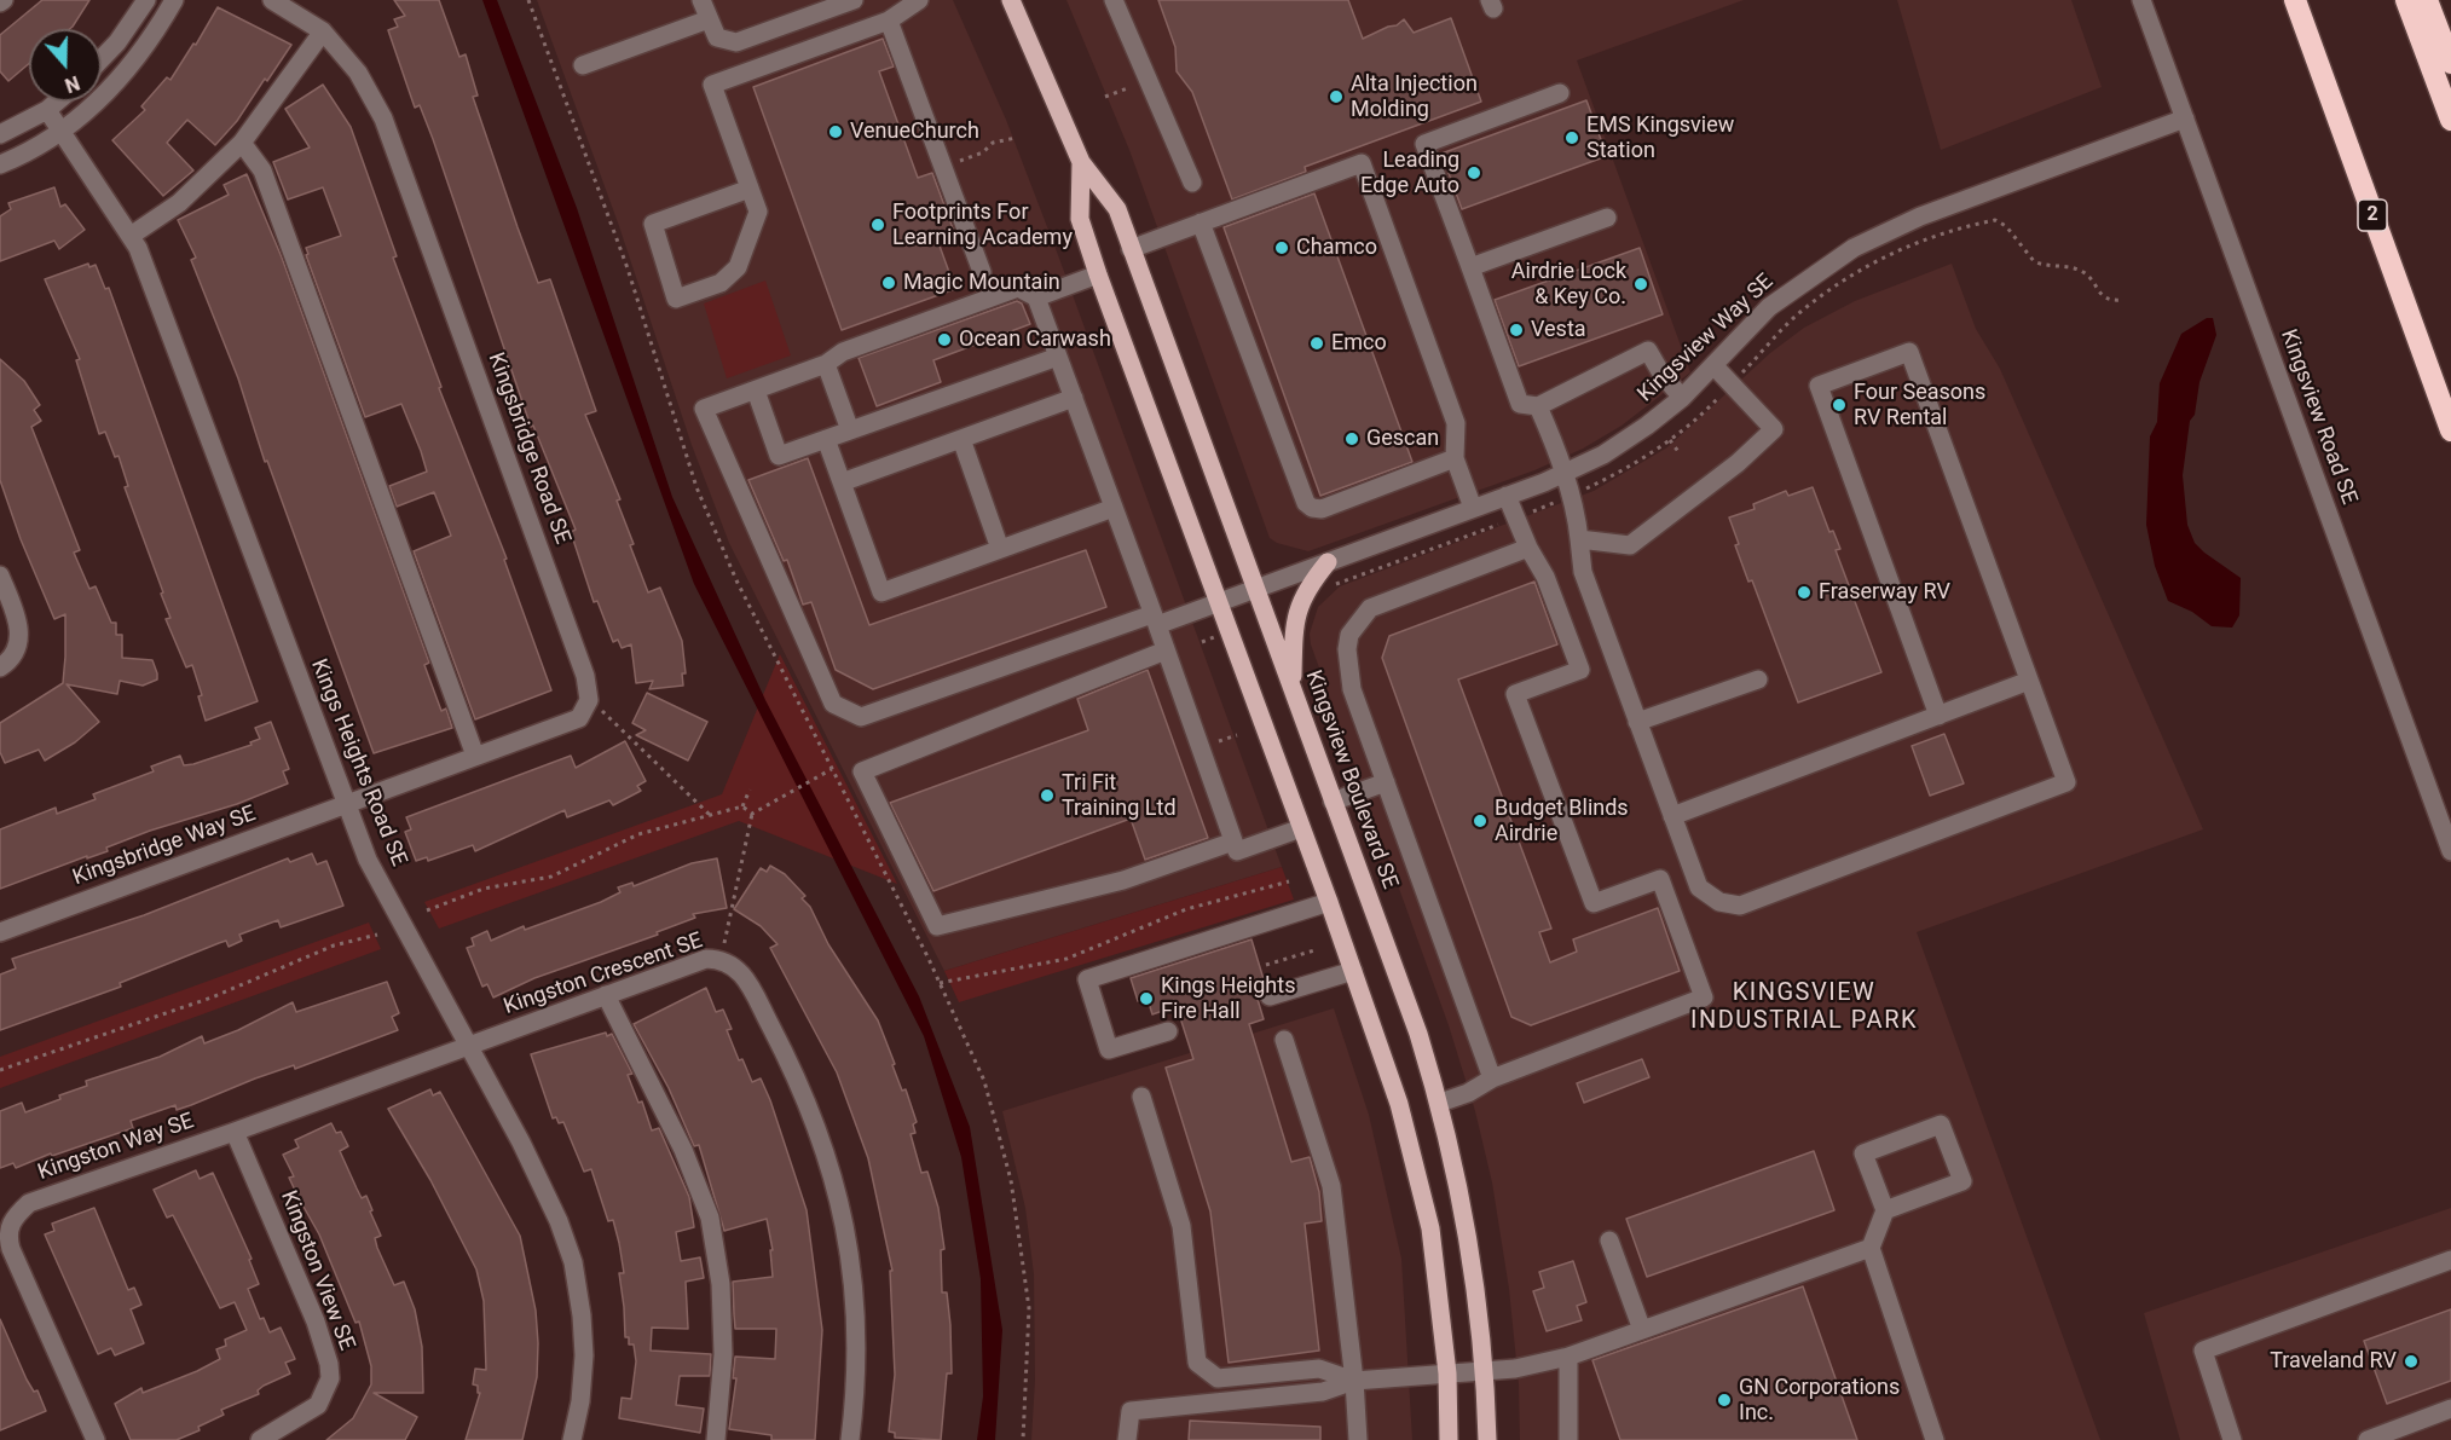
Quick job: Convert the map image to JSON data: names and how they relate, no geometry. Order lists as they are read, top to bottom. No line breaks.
{"streets":{"highway":["2"],"main road":["Kingsview Boulevard SE"],"street":["Kingsview Way SE","Kingsview Road SE","Kingsbridge Road SE","Kings Heights Road SE","Kingsbridge Way SE","Kingston Crescent SE","Kingston Way SE","Kingston View SE"]},"crossings":[["Kingsview Way SE","Kingsview Road SE"],["Kingsview Way SE","Kingsview Boulevard SE"],["Kings Heights Road SE","Kingsbridge Way SE"],["Kings Heights Road SE","Kingston Crescent SE"],["Kings Heights Road SE","Kingston Way SE"],["Kingston Crescent SE","Kingston Way SE"],["Kingston Way SE","Kingston View SE"]],"districts":["KINGSVIEW INDUSTRIAL PARK"],"places":["Alta Injection Molding","VenueChurch","EMS Kingsview Station","Leading Edge Auto","Footprints For Learning Academy","Chamco","Magic Mountain","Airdrie Lock & Key Co.","Vesta","Ocean Carwash","Emco","Four Seasons RV Rental","Gescan","Fraserway RV","Tri Fit Training Ltd","Budget Blinds Airdrie","Kings Heights Fire Hall","Traveland RV","GN Corporations Inc."],"north":"bottom"}
